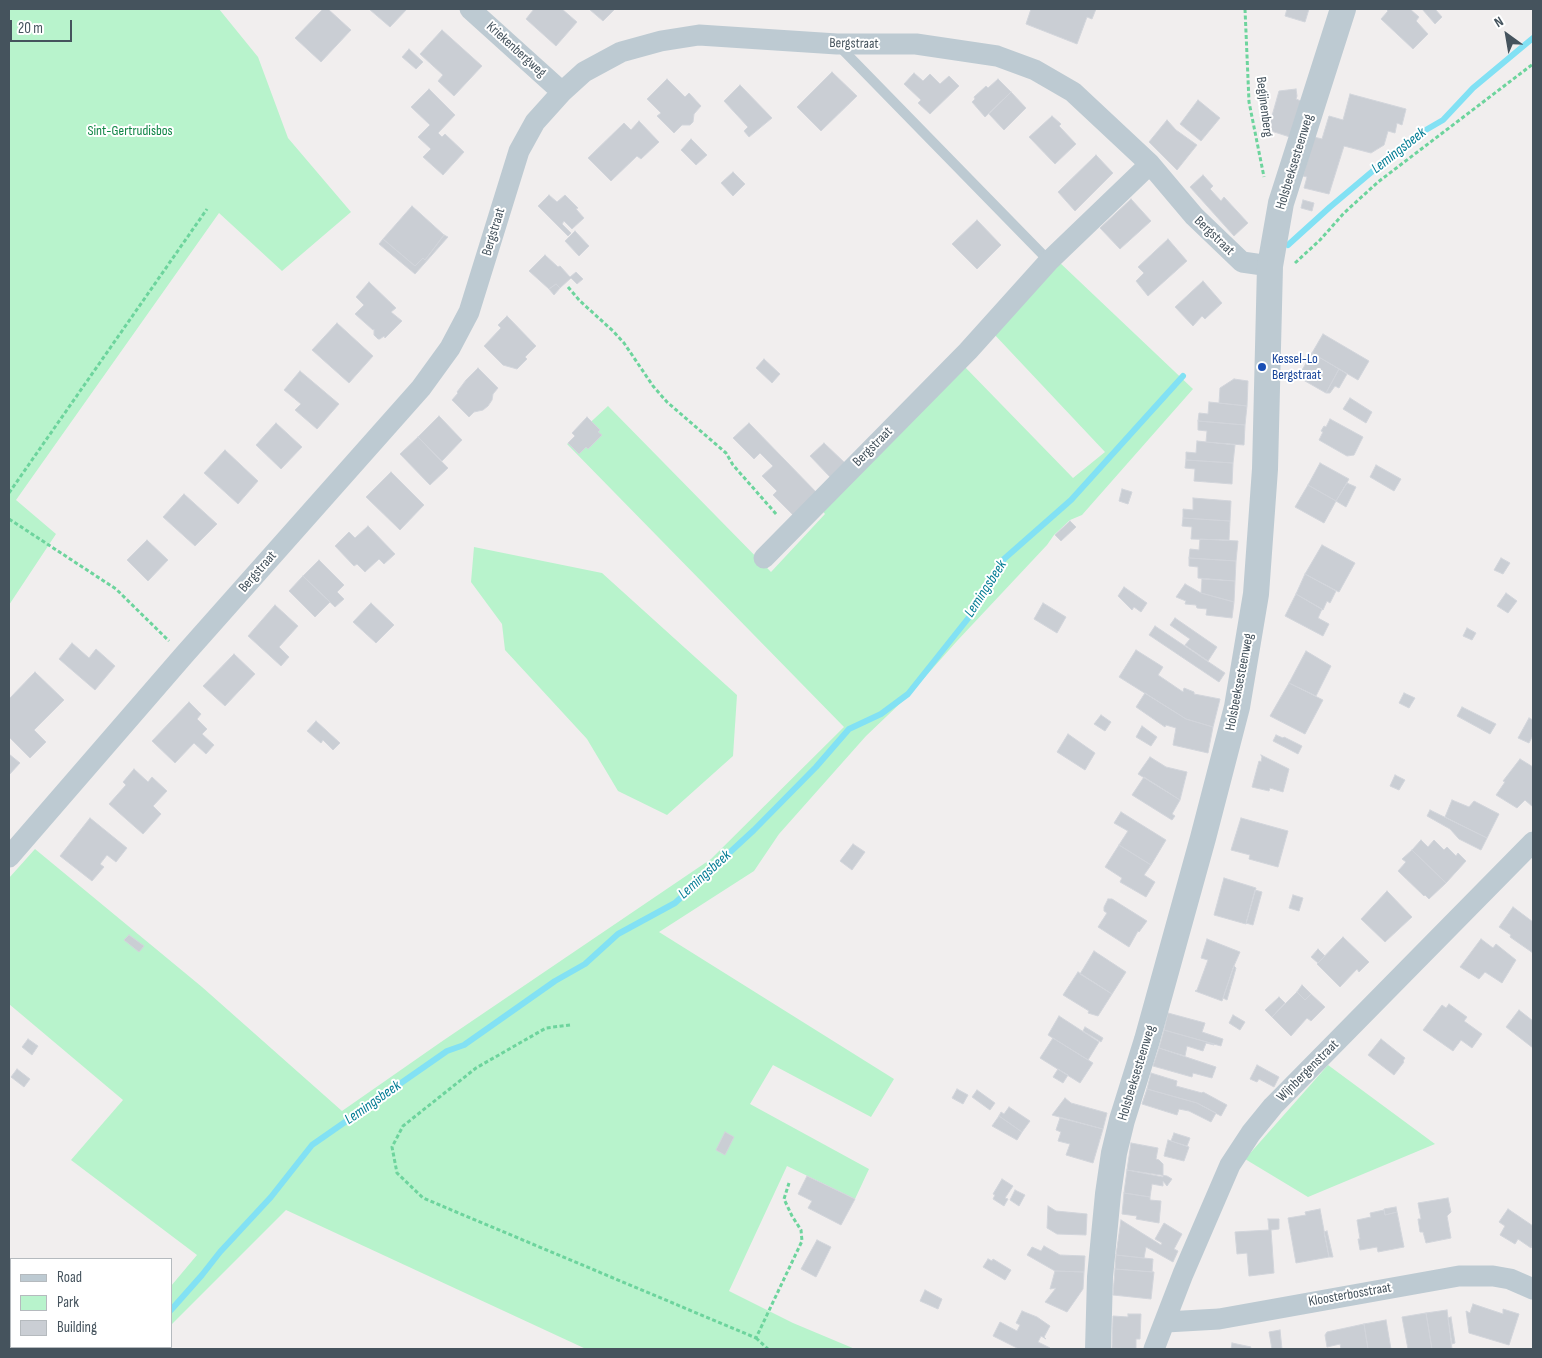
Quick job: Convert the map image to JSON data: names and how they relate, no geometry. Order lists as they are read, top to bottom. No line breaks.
{"streets":{"street":["Bergstraat","Kriekenbergweg","Holsbeeksesteenweg","Wijnbergenstraat","Kloosterbosstraat"],"path":["Begijnenberg"]},"crossings":[["Bergstraat","Kriekenbergweg"],["Bergstraat","Holsbeeksesteenweg"],["Begijnenberg","Holsbeeksesteenweg"],["Wijnbergenstraat","Kloosterbosstraat"]],"water":["Lemingsbeek"],"parks":["Sint-Gertrudisbos"],"places":["Kessel-Lo Bergstraat"],"legend":["Road","Park","Building"],"scale_bar":"20 m","north":"top left"}
